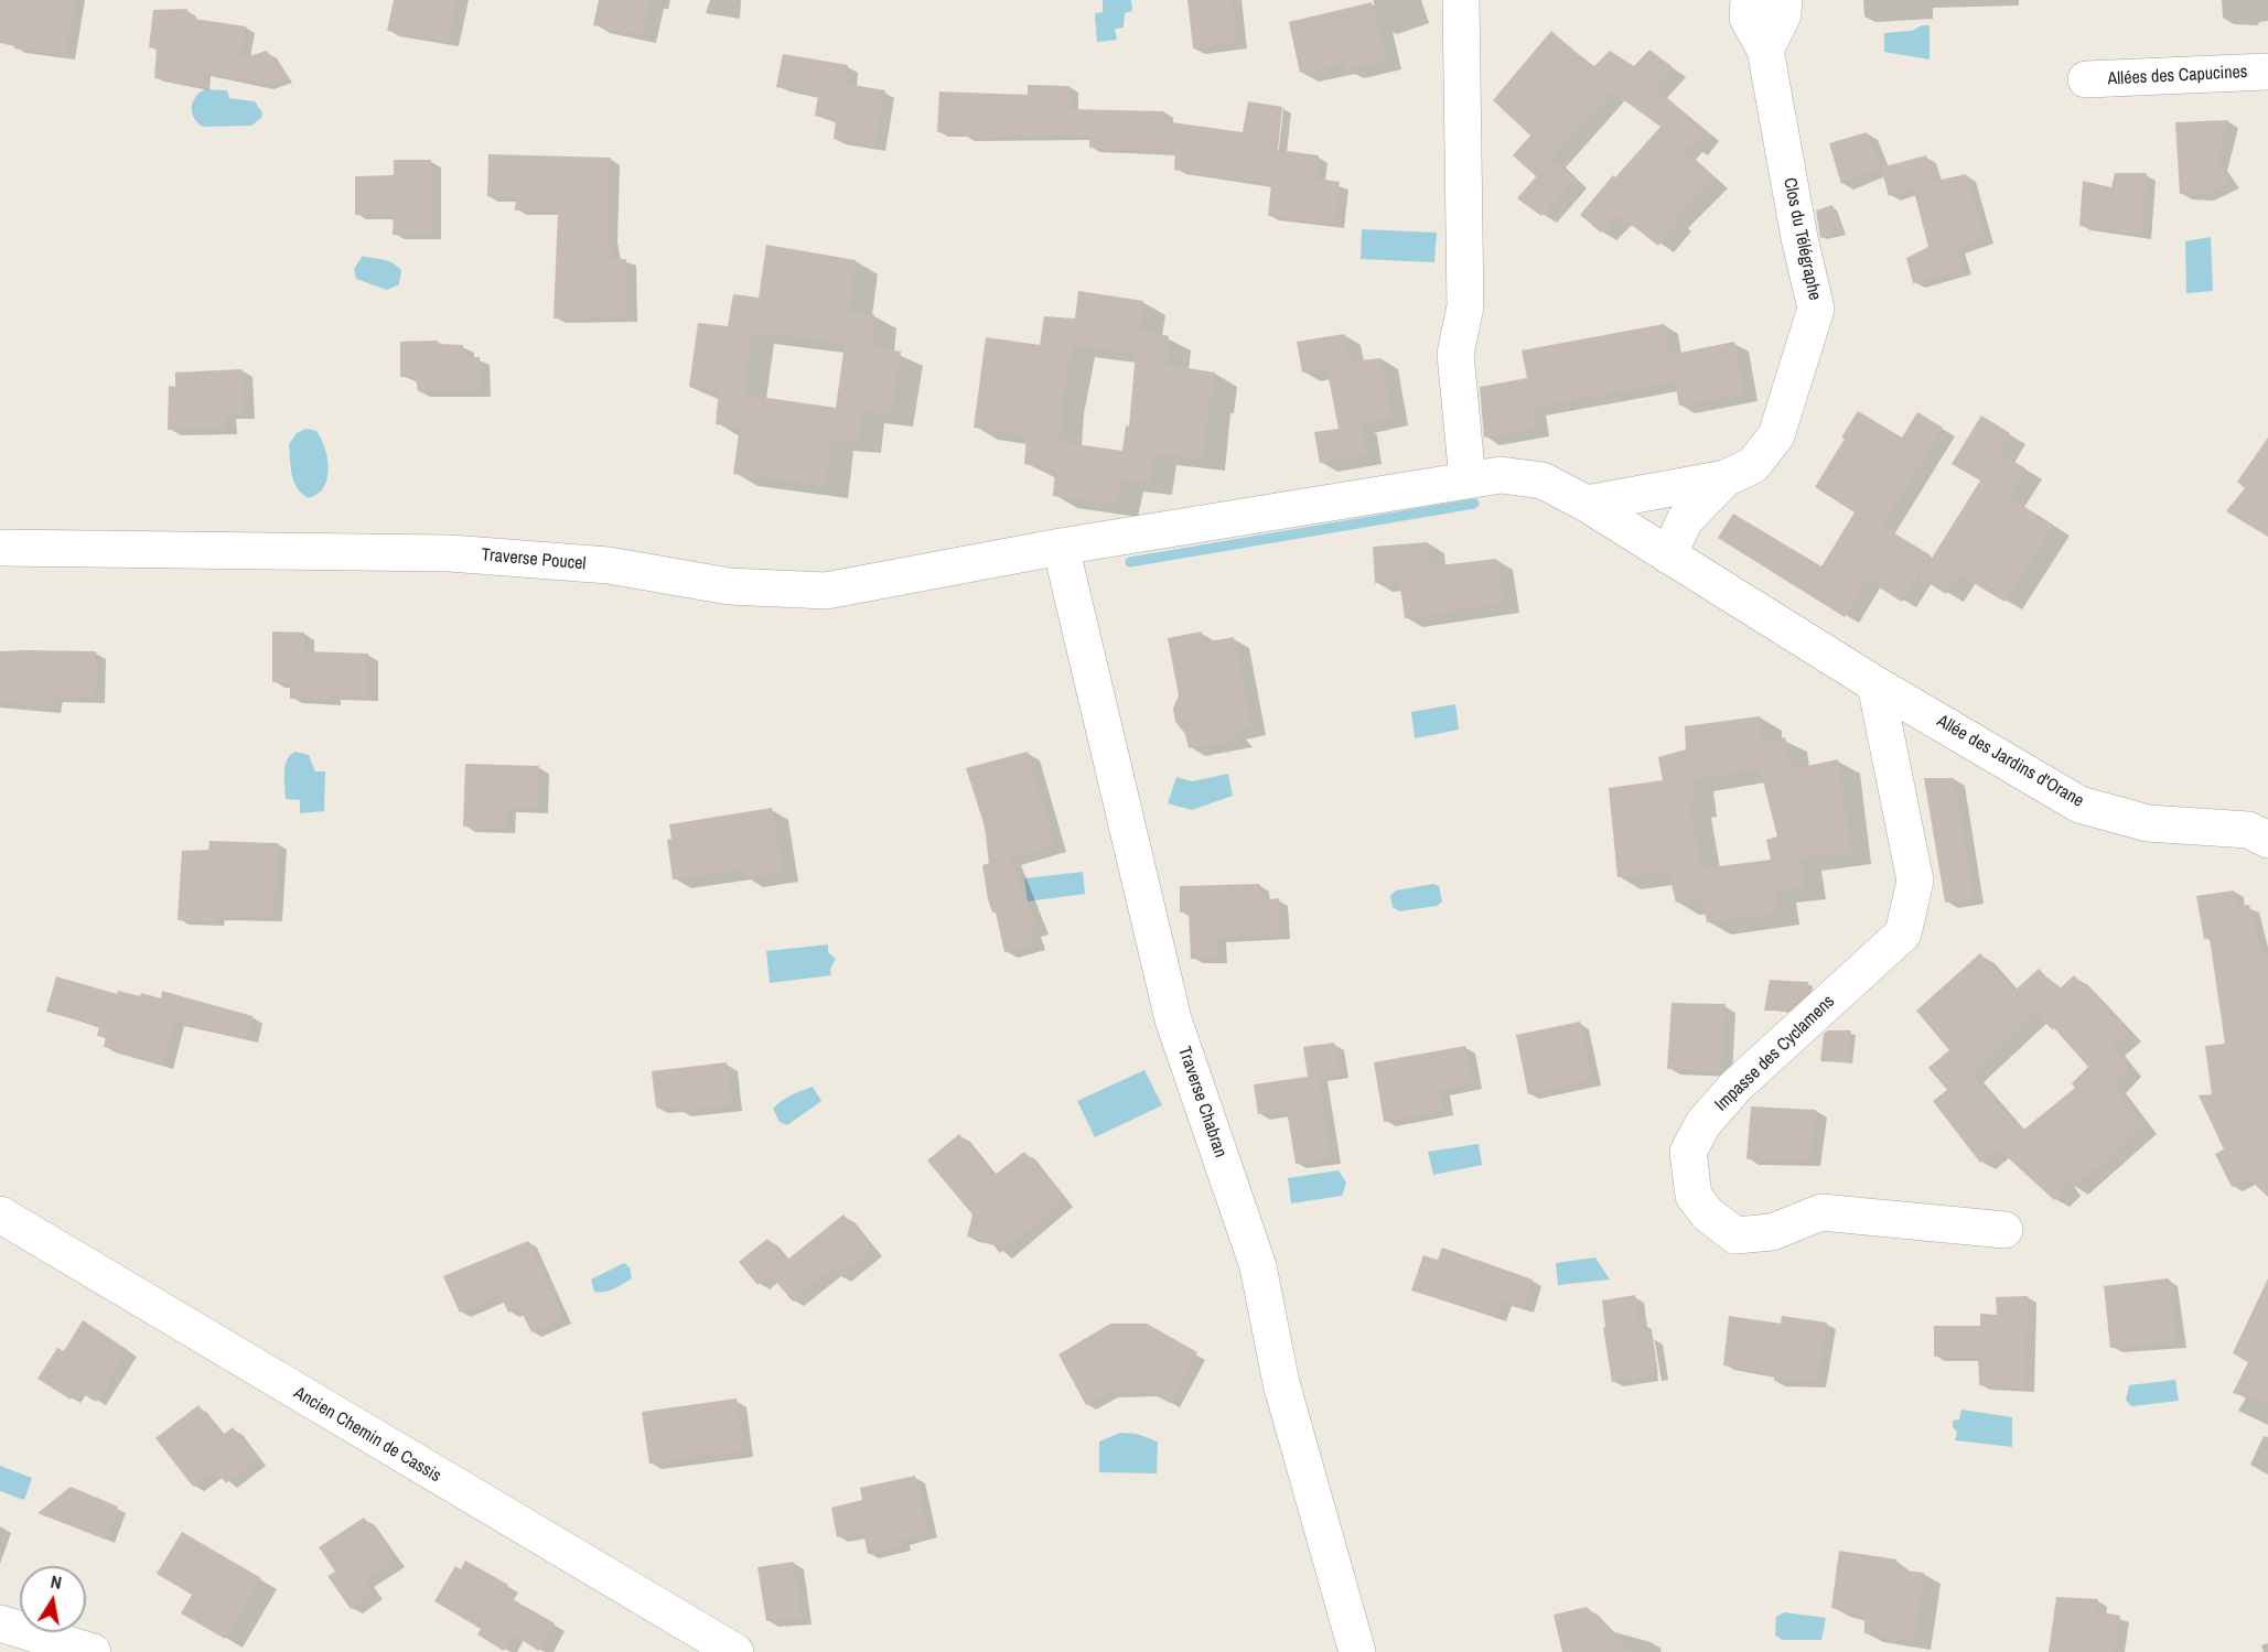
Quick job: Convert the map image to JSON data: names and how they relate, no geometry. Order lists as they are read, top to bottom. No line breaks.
{"streets":{"street":["Allées des Capucines","Clos du Télégraphe","Traverse Poucel","Allée des Jardins d'Orane","Impasse des Cyclamens","Traverse Chabran","Ancien Chemin de Cassis"]},"crossings":[["Clos du Télégraphe","Allée des Jardins d'Orane"],["Traverse Poucel","Allée des Jardins d'Orane"],["Traverse Poucel","Traverse Chabran"],["Allée des Jardins d'Orane","Impasse des Cyclamens"]],"north":"top"}
